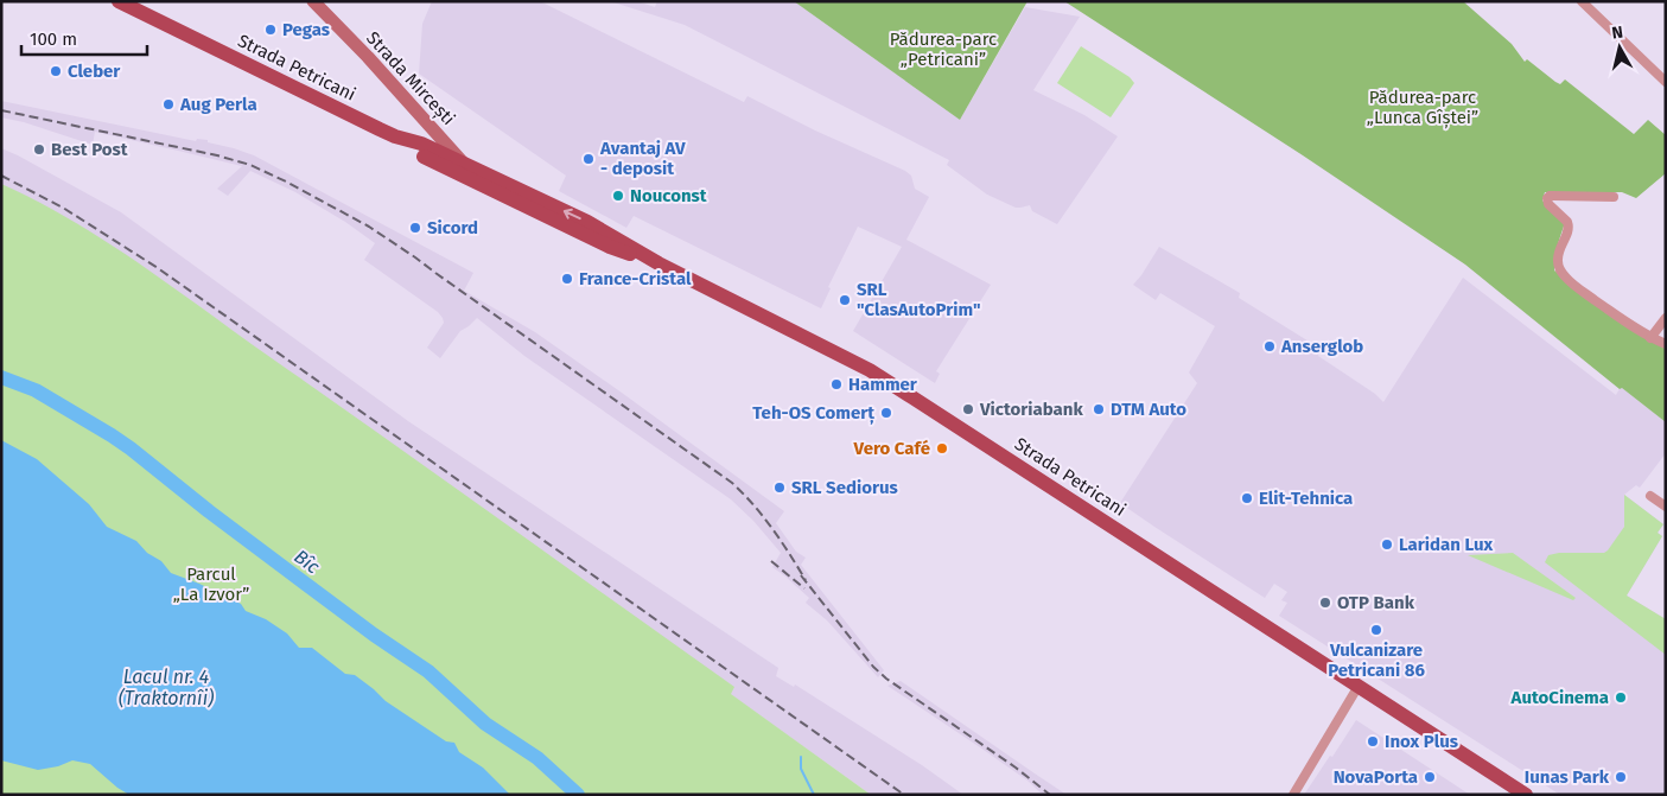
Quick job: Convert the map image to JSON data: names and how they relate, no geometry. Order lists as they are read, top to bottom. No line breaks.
{"streets":{"main road":["Strada Petricani","Strada Mircești"]},"crossings":[["Strada Petricani","Strada Mircești"]],"water":["Bîc","Lacul nr. 4 (Traktornîi)"],"parks":["Pădurea-parc „Petricani”","Pădurea-parc „Lunca Gîștei”","Parcul „La Izvor”"],"places":["Pegas","Cleber","Aug Perla","Best Post","Avantaj AV - deposit","Nouconst","Sicord","France-Cristal","SRL \"ClasAutoPrim\"","Anserglob","Hammer","Victoriabank","DTM Auto","Teh-OS Comerț","Vero Café","SRL Sediorus","Elit-Tehnica","Laridan Lux","OTP Bank","Vulcanizare Petricani 86","AutoCinema","Inox Plus","NovaPorta","Iunas Park"],"scale_bar":"100 m","north":"top"}
